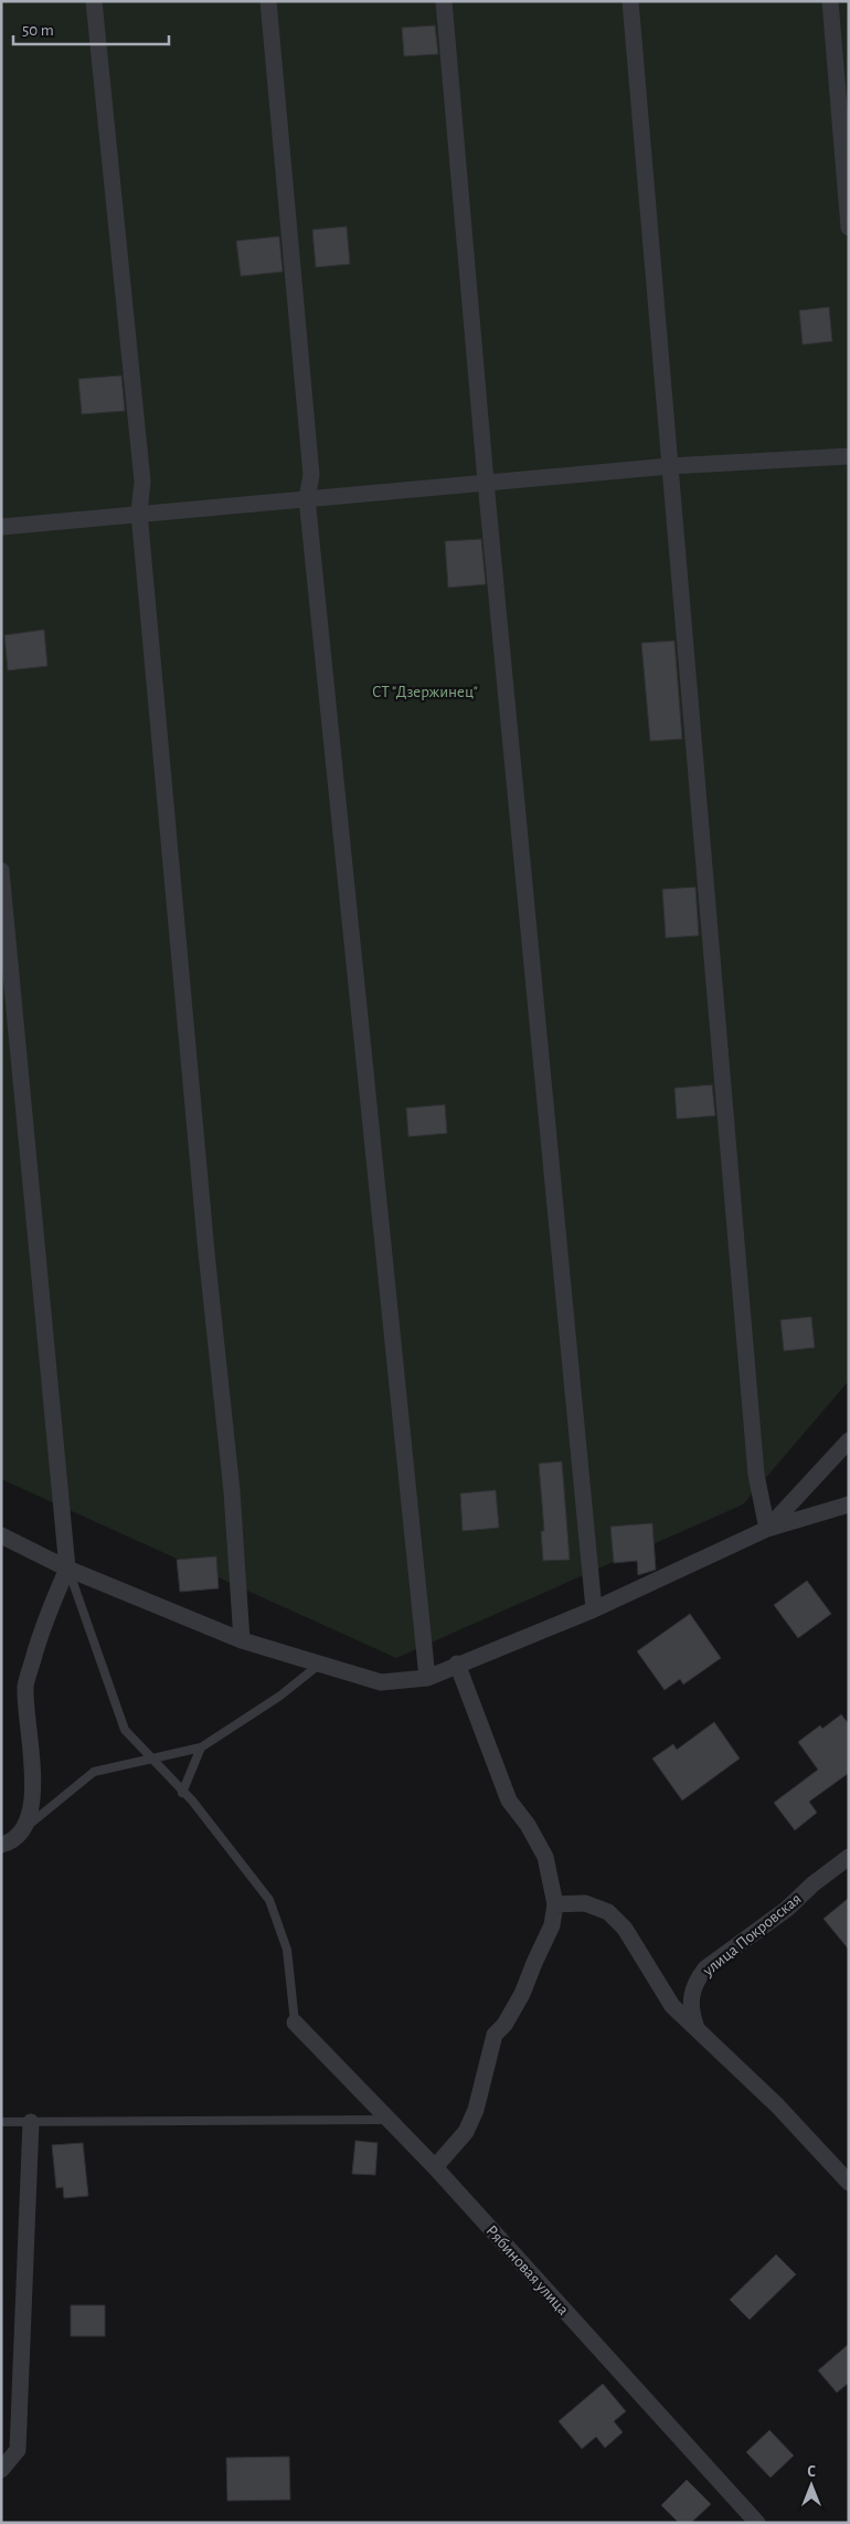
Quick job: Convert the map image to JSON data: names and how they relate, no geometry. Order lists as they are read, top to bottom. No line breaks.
{"streets":{"street":["улица Покровская","Рябиновая улица"]},"parks":["СТ \"Дзержинец\""],"scale_bar":"50 m","north":"top"}
